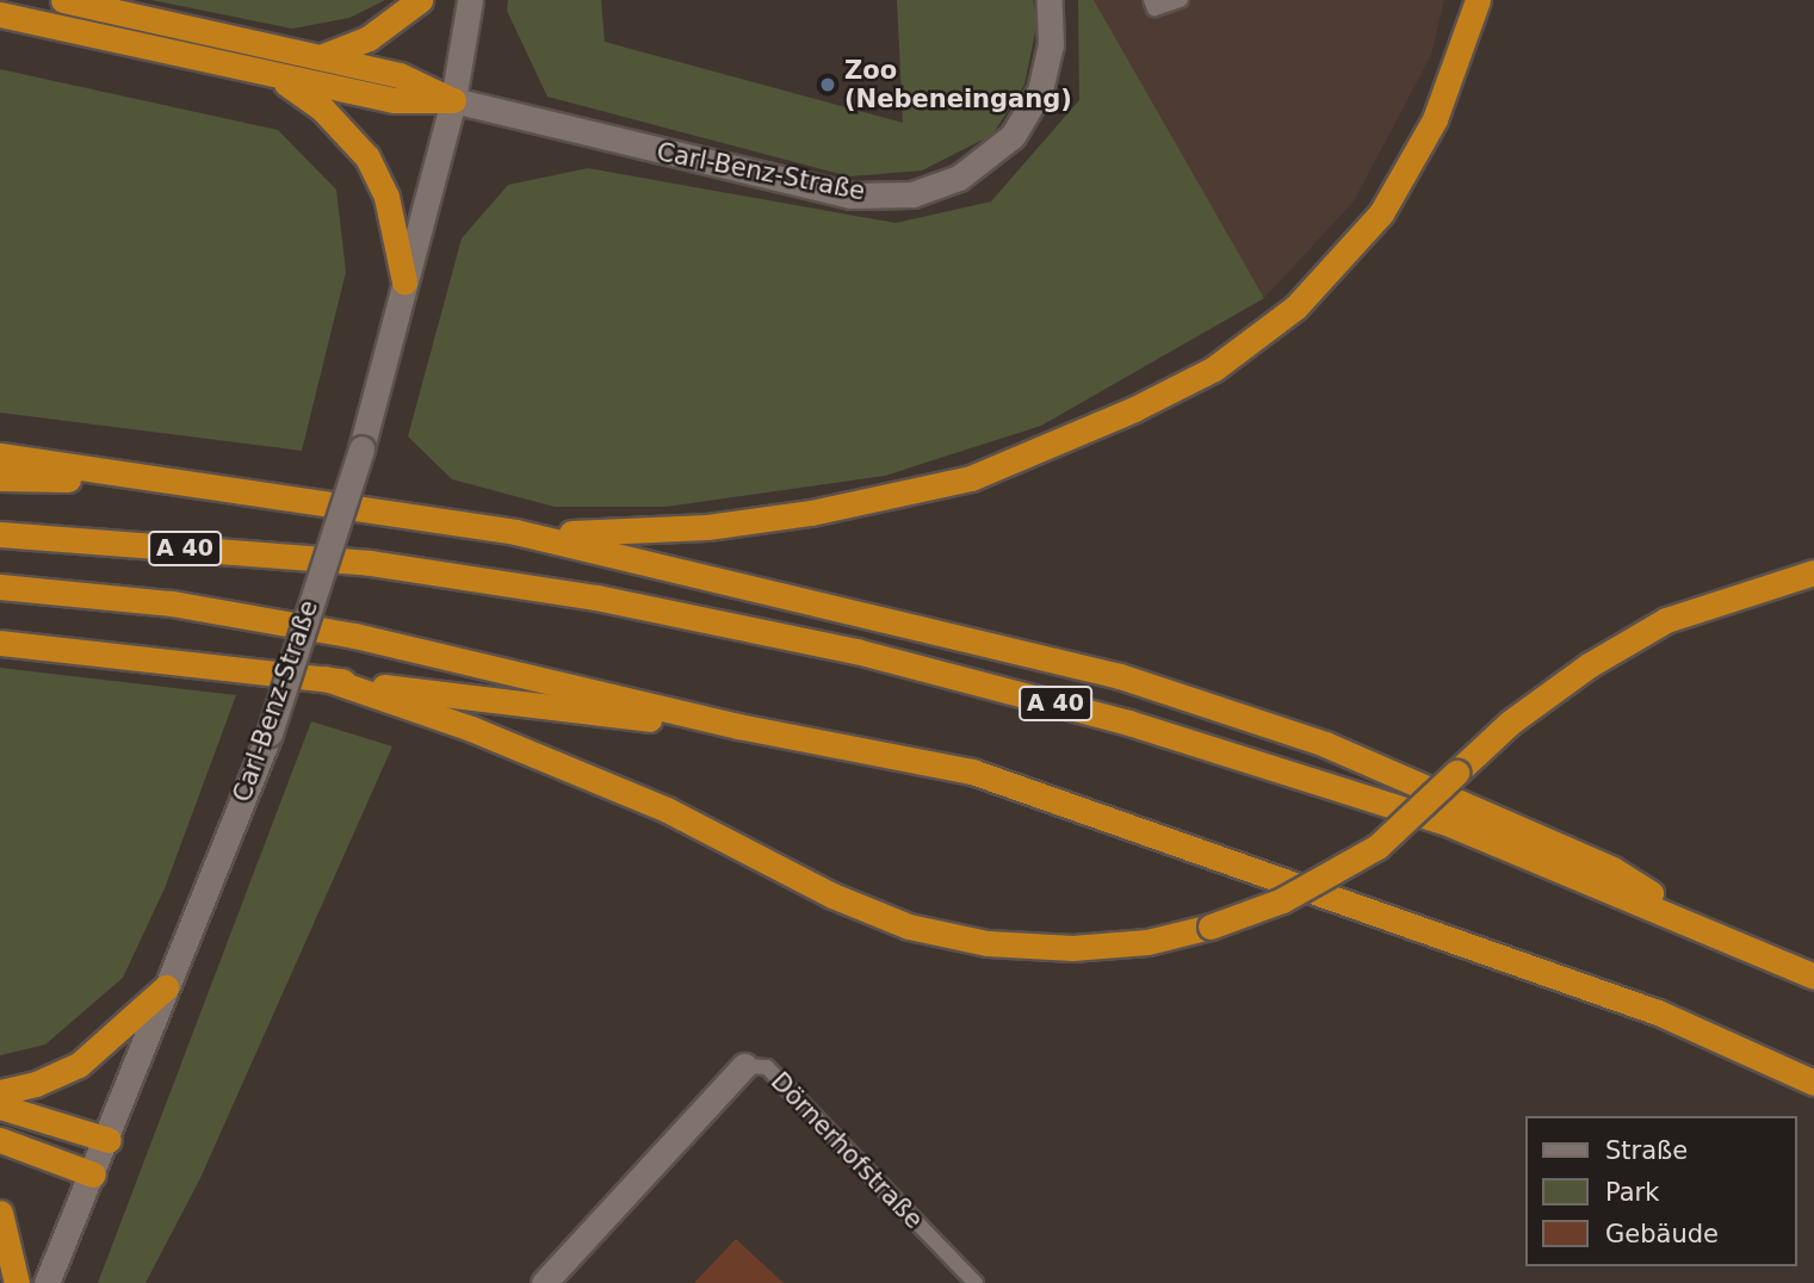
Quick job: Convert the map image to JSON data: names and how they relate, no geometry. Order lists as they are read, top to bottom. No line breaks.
{"streets":{"highway":["A 40"],"main road":["Carl-Benz-Straße","Dörnerhofstraße"]},"places":["Zoo (Nebeneingang)"],"legend":["Straße","Park","Gebäude"]}
